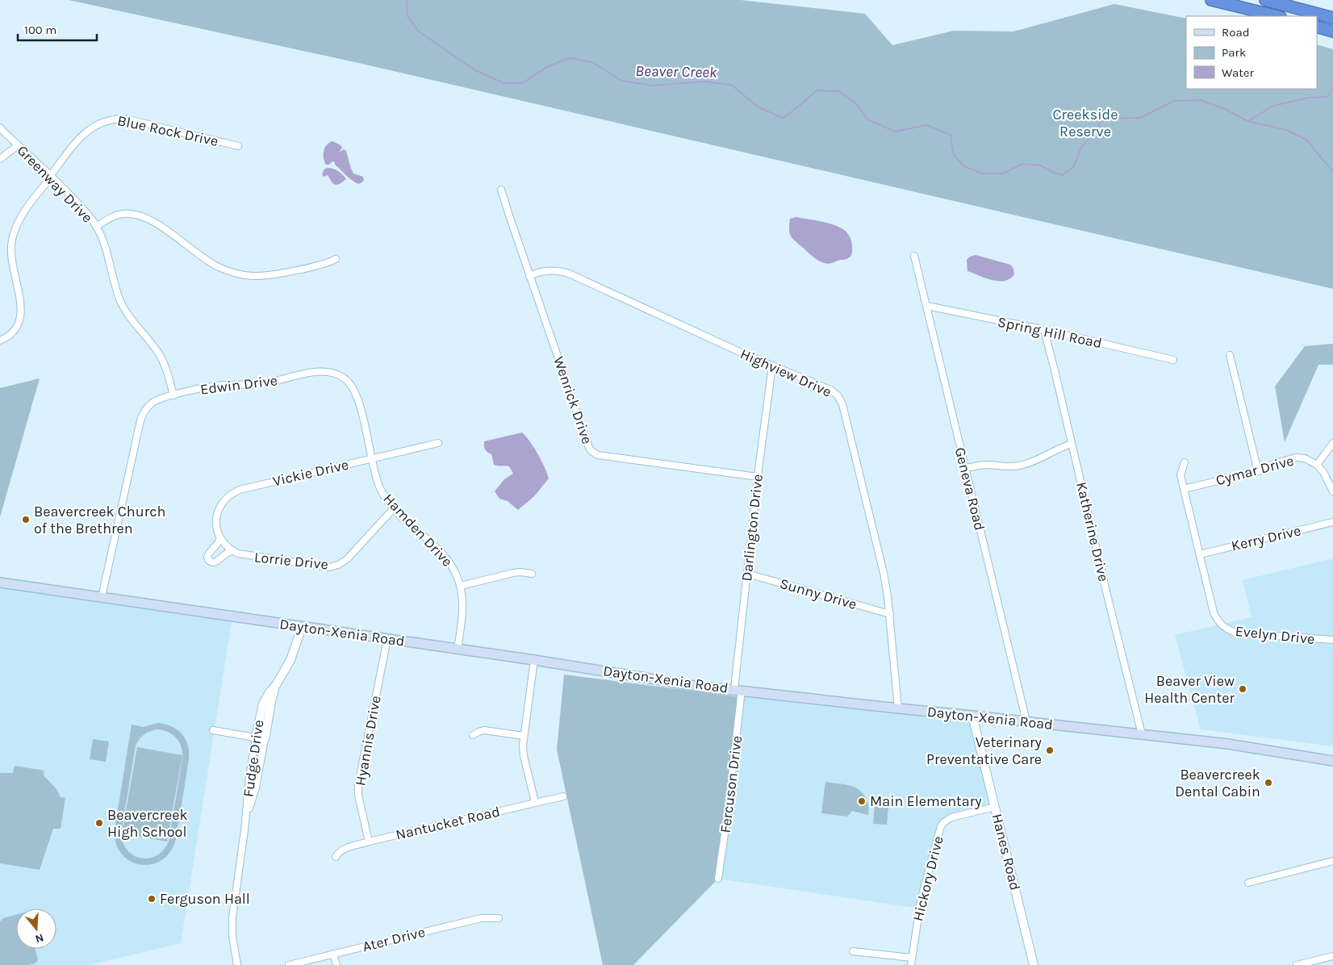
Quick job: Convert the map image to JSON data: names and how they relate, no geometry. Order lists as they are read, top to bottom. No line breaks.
{"streets":{"main road":["Dayton-Xenia Road"],"street":["Blue Rock Drive","Greenway Drive","Spring Hill Road","Highview Drive","Edwin Drive","Wenrick Drive","Cymar Drive","Vickie Drive","Geneva Road","Darlington Drive","Hamden Drive","Katherine Drive","Kerry Drive","Lorrie Drive","Sunny Drive","Evelyn Drive","Hyannis Drive","Fudge Drive","Fercuson Drive","Nantucket Road","Hanes Road","Hickory Drive","Ater Drive"]},"crossings":[["Blue Rock Drive","Greenway Drive"],["Greenway Drive","Edwin Drive"],["Spring Hill Road","Geneva Road"],["Spring Hill Road","Katherine Drive"],["Highview Drive","Wenrick Drive"],["Highview Drive","Darlington Drive"],["Highview Drive","Sunny Drive"],["Highview Drive","Dayton-Xenia Road"],["Edwin Drive","Vickie Drive"],["Edwin Drive","Hamden Drive"],["Edwin Drive","Dayton-Xenia Road"],["Wenrick Drive","Darlington Drive"],["Cymar Drive","Evelyn Drive"],["Vickie Drive","Hamden Drive"],["Geneva Road","Dayton-Xenia Road"],["Darlington Drive","Sunny Drive"],["Darlington Drive","Dayton-Xenia Road"],["Darlington Drive","Fercuson Drive"],["Hamden Drive","Lorrie Drive"],["Hamden Drive","Dayton-Xenia Road"],["Katherine Drive","Dayton-Xenia Road"],["Kerry Drive","Evelyn Drive"],["Dayton-Xenia Road","Hyannis Drive"],["Dayton-Xenia Road","Fudge Drive"],["Dayton-Xenia Road","Fercuson Drive"],["Dayton-Xenia Road","Hanes Road"],["Hyannis Drive","Nantucket Road"],["Hanes Road","Hickory Drive"]],"water":["Beaver Creek"],"parks":["Creekside Reserve"],"places":["Beavercreek Church of the Brethren","Beaver View Health Center","Veterinary Preventative Care","Beavercreek Dental Cabin","Main Elementary","Beavercreek High School","Ferguson Hall"],"legend":["Road","Park","Water"],"scale_bar":"100 m","north":"bottom"}
